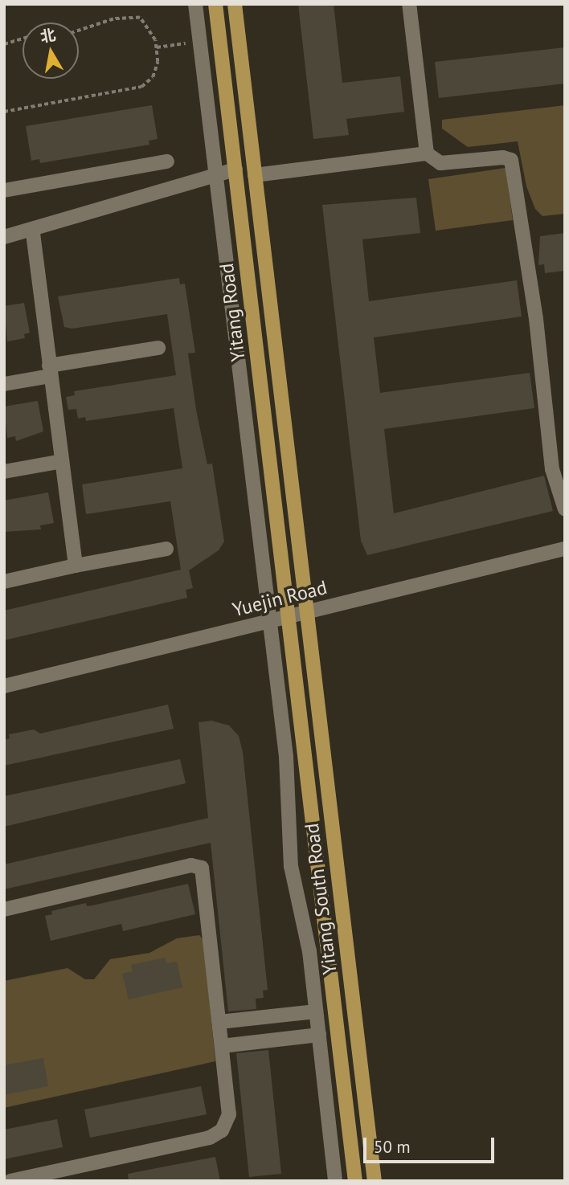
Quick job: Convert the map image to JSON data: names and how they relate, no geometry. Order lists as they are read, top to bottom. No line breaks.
{"streets":{"main road":["Yitang Road","Yitang South Road"],"street":["Yuejin Road"]},"crossings":[["Yitang Road","Yuejin Road"],["Yitang Road","Yitang South Road"],["Yuejin Road","Yitang South Road"]],"scale_bar":"50 m","north":"top"}
